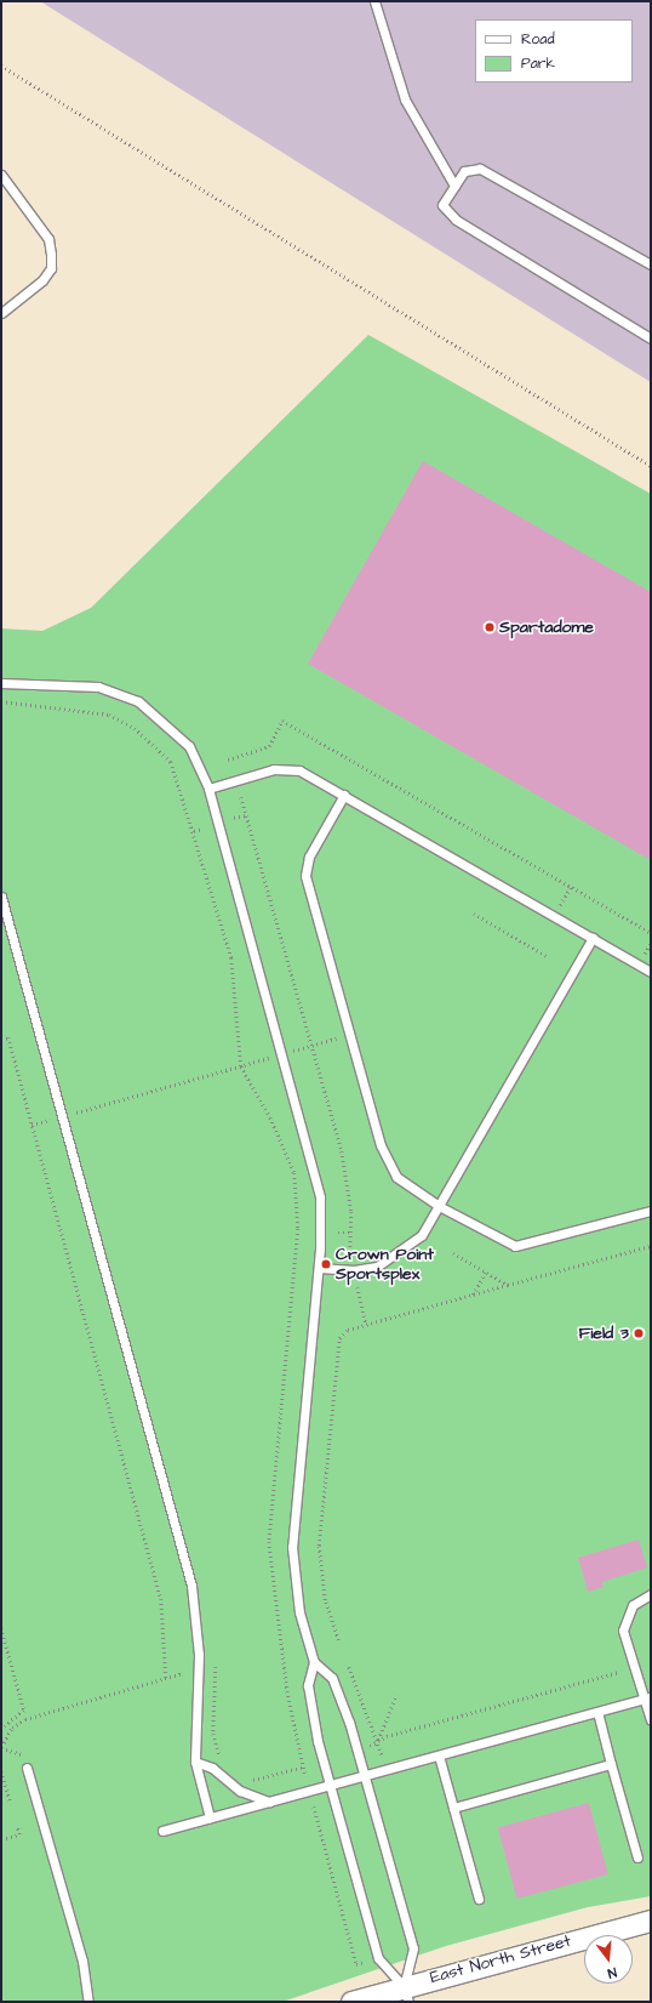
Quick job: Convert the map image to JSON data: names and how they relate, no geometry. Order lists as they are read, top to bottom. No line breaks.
{"streets":{"street":["East North Street"]},"places":["Spartadome","Crown Point Sportsplex","Field 3"],"legend":["Road","Park"],"north":"bottom"}
